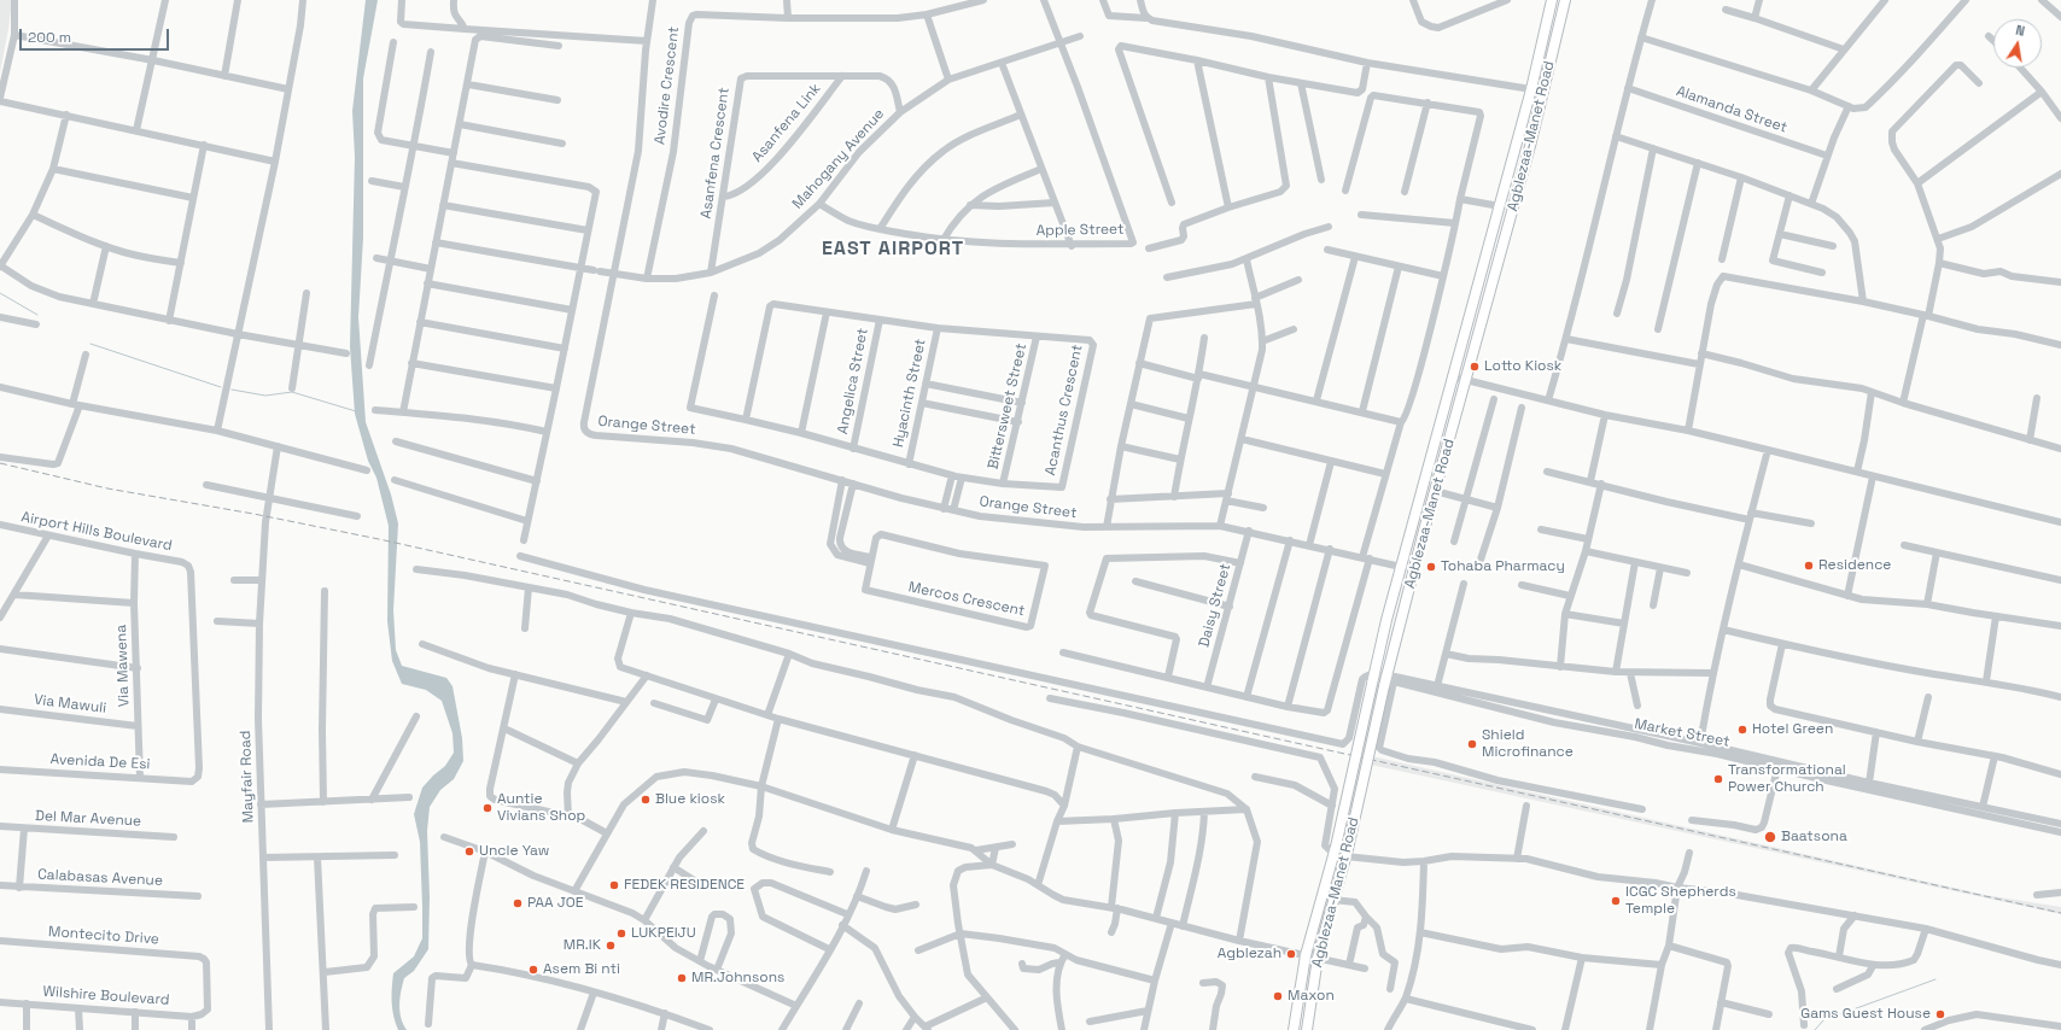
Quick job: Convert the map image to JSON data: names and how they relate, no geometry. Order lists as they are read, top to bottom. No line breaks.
{"streets":{"main road":["Agblezaa-Manet Road"],"street":["Avodire Crescent","Alamanda Street","Asanfena Link","Asanfena Crescent","Mahogany Avenue","Apple Street","Angelica Street","Hyacinth Street","Bittersweet Street","Acanthus Crescent","Orange Street","Airport Hills Boulevard","Mercos Crescent","Daisy Street","Via Mawena","Via Mawuli","Market Street","Avenida De Esi","Mayfair Road","Del Mar Avenue","Calabasas Avenue","Montecito Drive","Wilshire Boulevard"]},"crossings":[["Avodire Crescent","Mahogany Avenue"],["Asanfena Link","Asanfena Crescent"],["Agblezaa-Manet Road","Orange Street"],["Agblezaa-Manet Road","Market Street"],["Asanfena Crescent","Mahogany Avenue"],["Mahogany Avenue","Apple Street"],["Mahogany Avenue","Orange Street"],["Angelica Street","Acanthus Crescent"],["Hyacinth Street","Acanthus Crescent"],["Bittersweet Street","Acanthus Crescent"],["Orange Street","Daisy Street"],["Airport Hills Boulevard","Via Mawena"],["Airport Hills Boulevard","Avenida De Esi"],["Via Mawena","Via Mawuli"],["Via Mawena","Avenida De Esi"],["Montecito Drive","Wilshire Boulevard"]],"districts":["EAST AIRPORT"],"places":["Lotto Kiosk","Residence","Tohaba Pharmacy","Hotel Green","Shield Microfinance","Transformational Power Church","Blue kiosk","Auntie Vivians Shop","Baatsona","Uncle Yaw","FEDEK RESIDENCE","ICGC Shepherds Temple","PAA JOE","LUKPEIJU","MR.IK","Agblezah","Asem Bi nti","MR.Johnsons","Maxon","Gams Guest House"],"scale_bar":"200 m","north":"top"}
